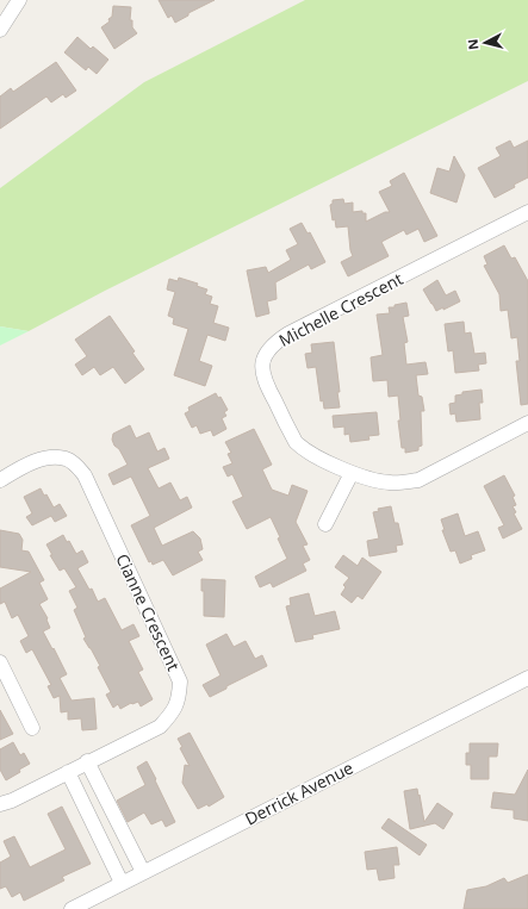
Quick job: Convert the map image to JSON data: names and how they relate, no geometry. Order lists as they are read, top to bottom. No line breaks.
{"streets":{"street":["Michelle Crescent","Cianne Crescent","Derrick Avenue"]},"north":"left"}
